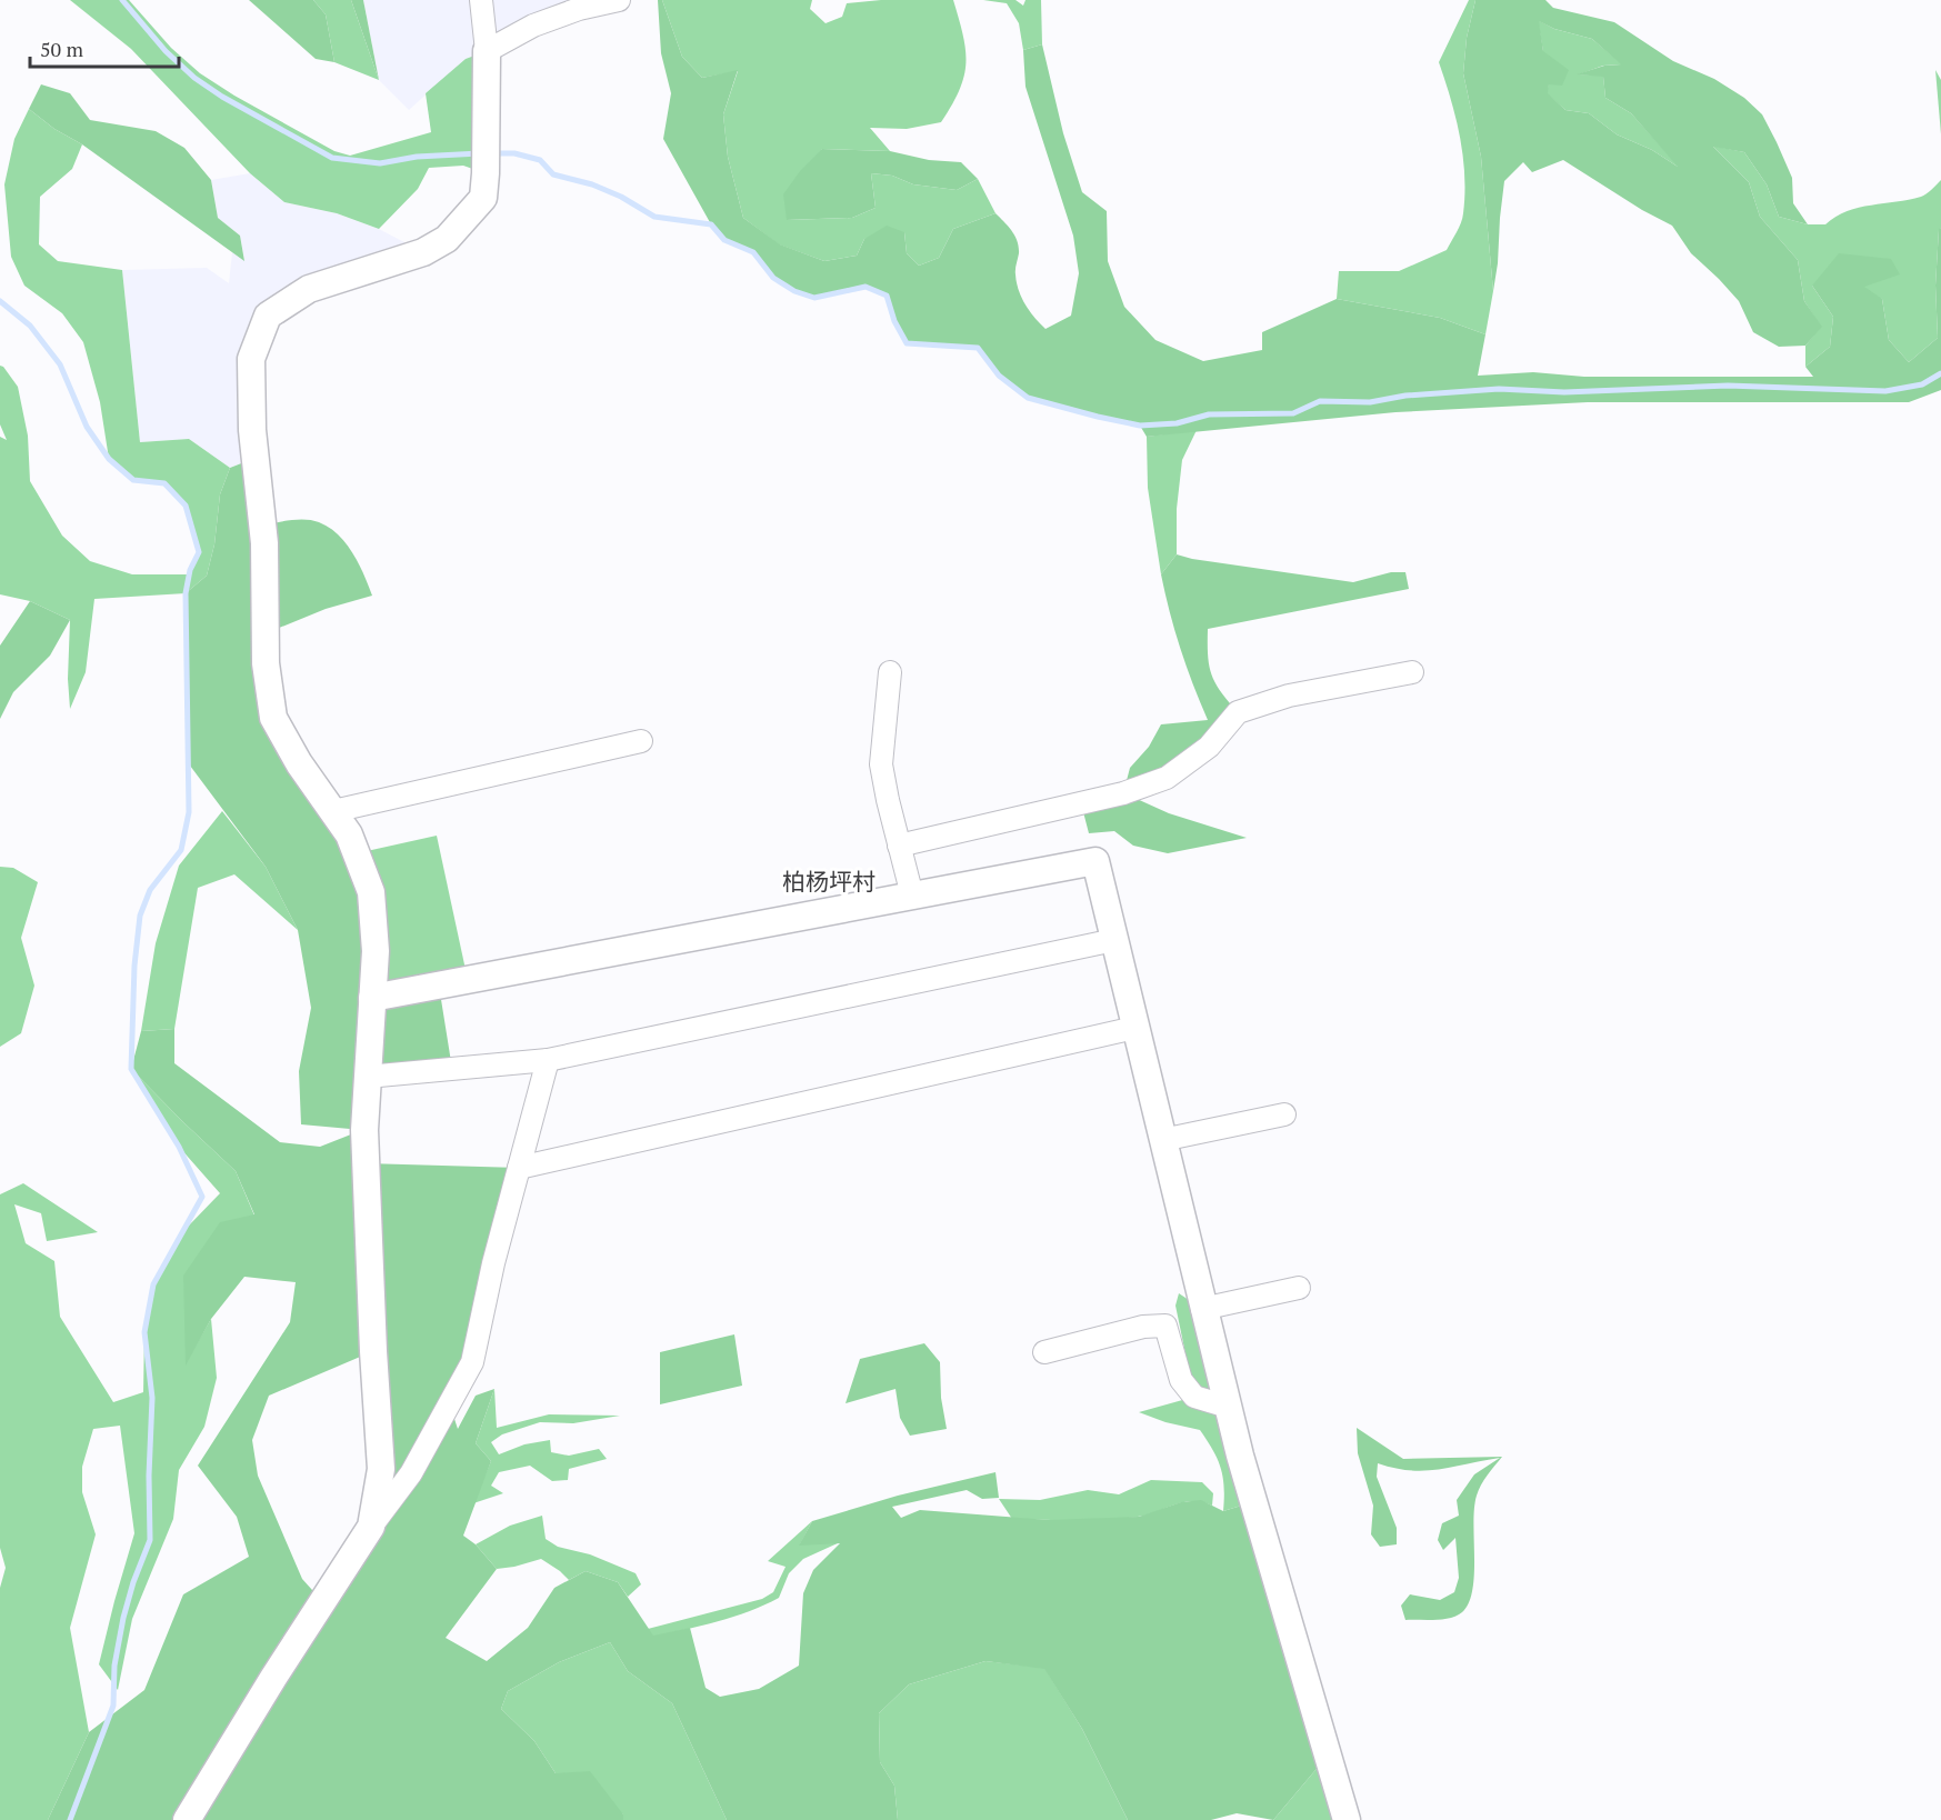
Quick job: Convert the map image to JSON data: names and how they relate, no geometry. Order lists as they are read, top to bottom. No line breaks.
{"districts":["柏杨坪村"],"scale_bar":"50 m"}
